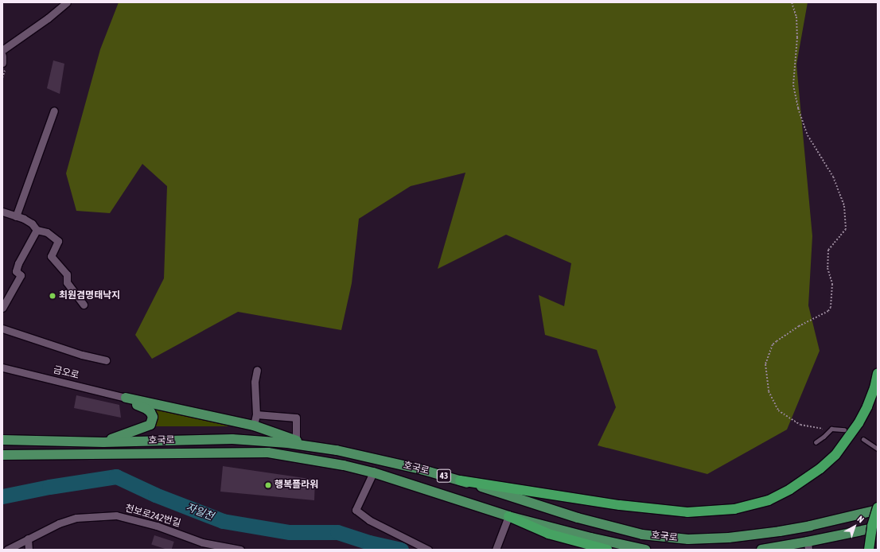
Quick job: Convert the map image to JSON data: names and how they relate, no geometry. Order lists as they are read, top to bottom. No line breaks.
{"streets":{"main road":["호국로","43"],"street":["금오로","천보로242번길"]},"water":["자일천"],"places":["최원겸명태낙지","행복플라워"],"north":"top right"}
